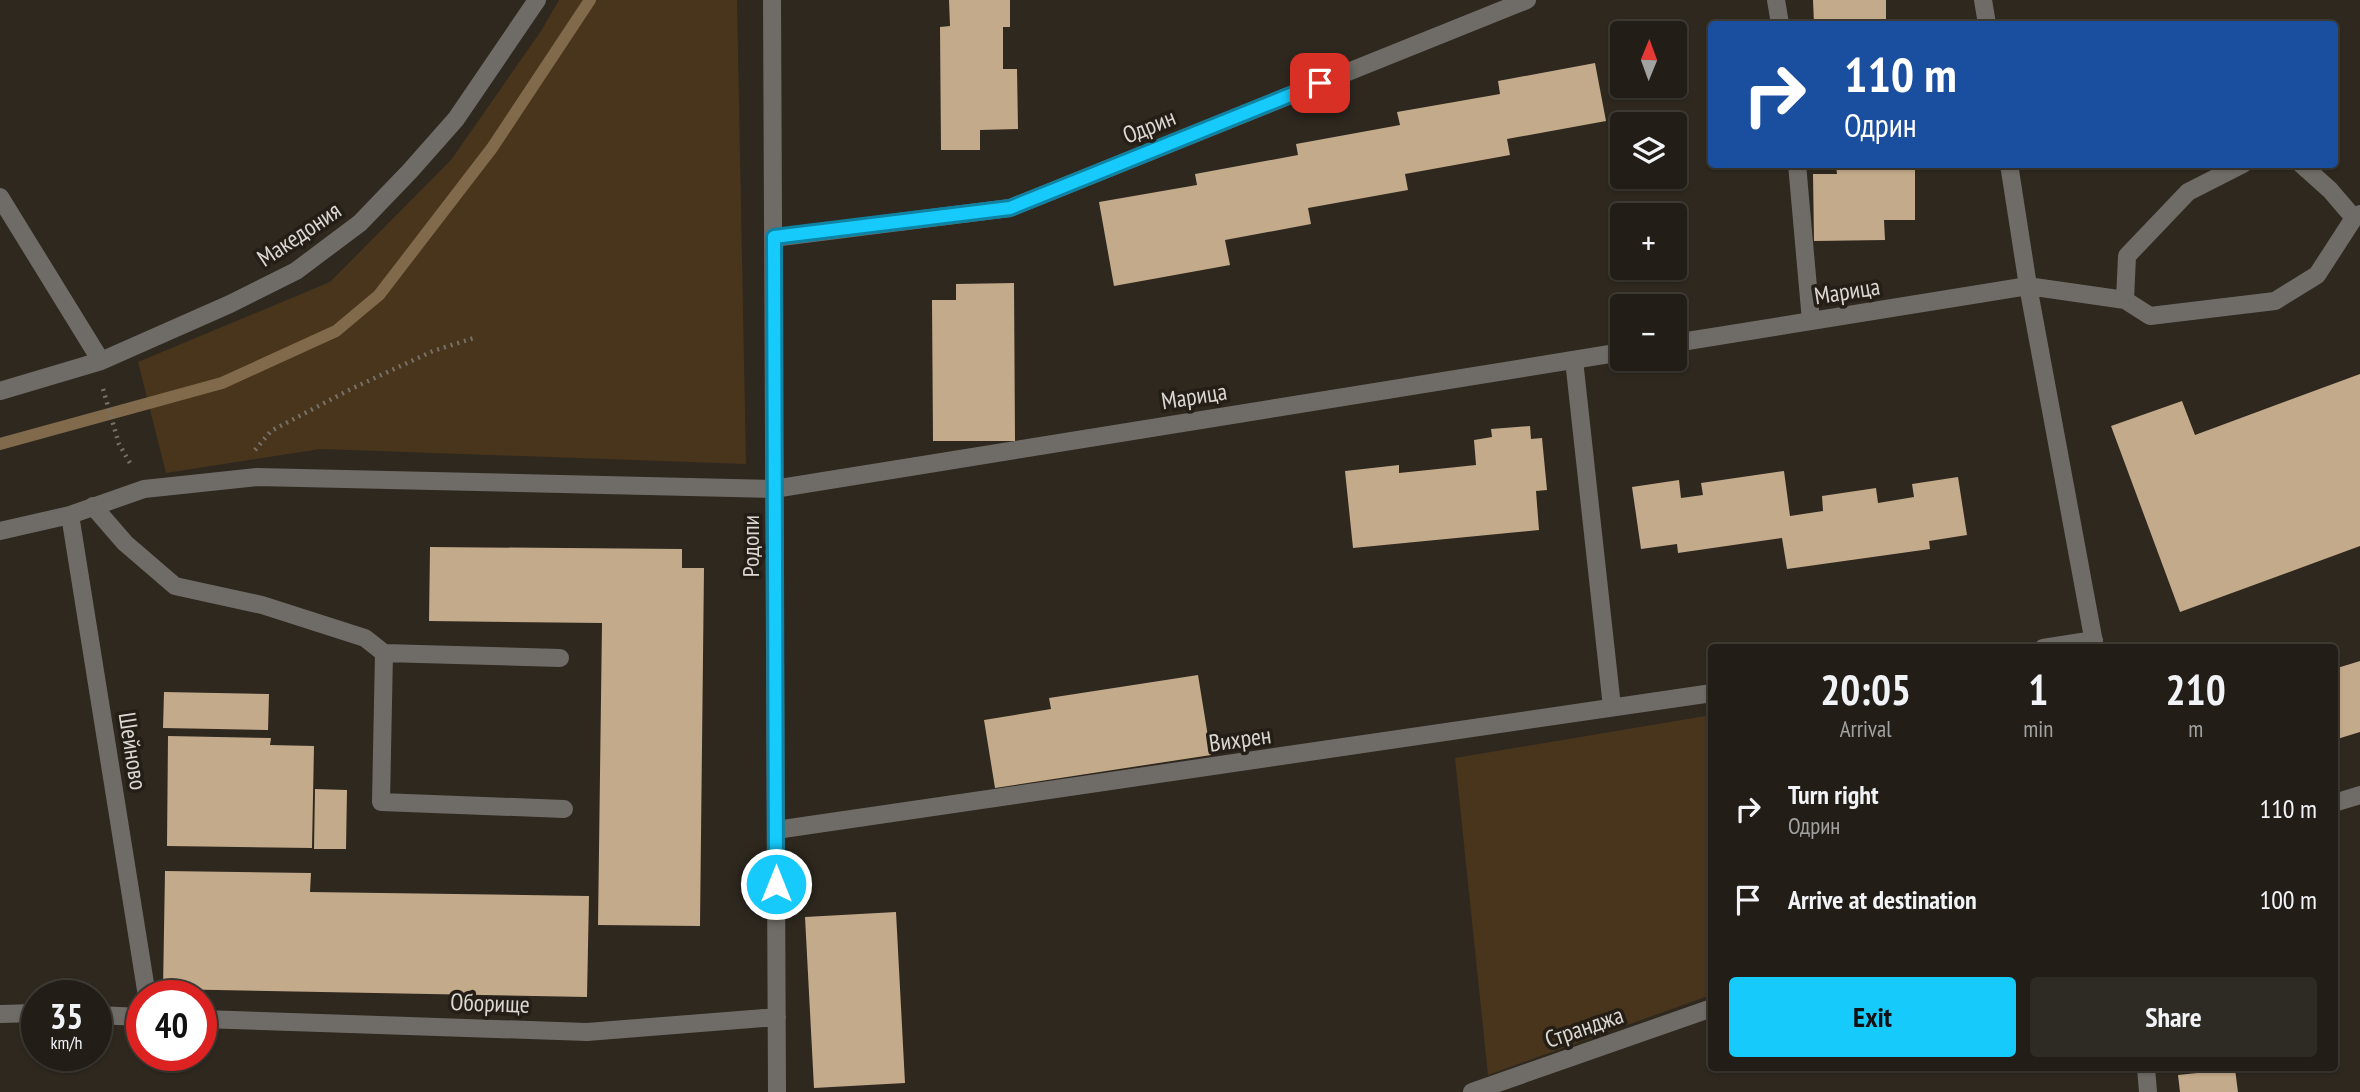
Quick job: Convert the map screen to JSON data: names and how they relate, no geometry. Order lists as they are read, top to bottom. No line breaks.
{"streets":{"street":["Одрин","Македония","Марица","Родопи","Вихрен","Шейново","Оборище","Странджа"]},"crossings":[["Одрин","Родопи"],["Марица","Родопи"],["Марица","Шейново"],["Родопи","Вихрен"],["Родопи","Оборище"]],"north":"top","page":{"map_buttons":["+","−"],"turn":["110 m","Одрин"],"eta":["20:05","Arrival","1","min","210","m"],"list":[{"name":"Turn right","note":"Одрин","value":"110 m"},{"name":"Arrive at destination","value":"100 m"}],"buttons":["Exit","Share"],"speed":"35 km/h","limit":"40"}}
